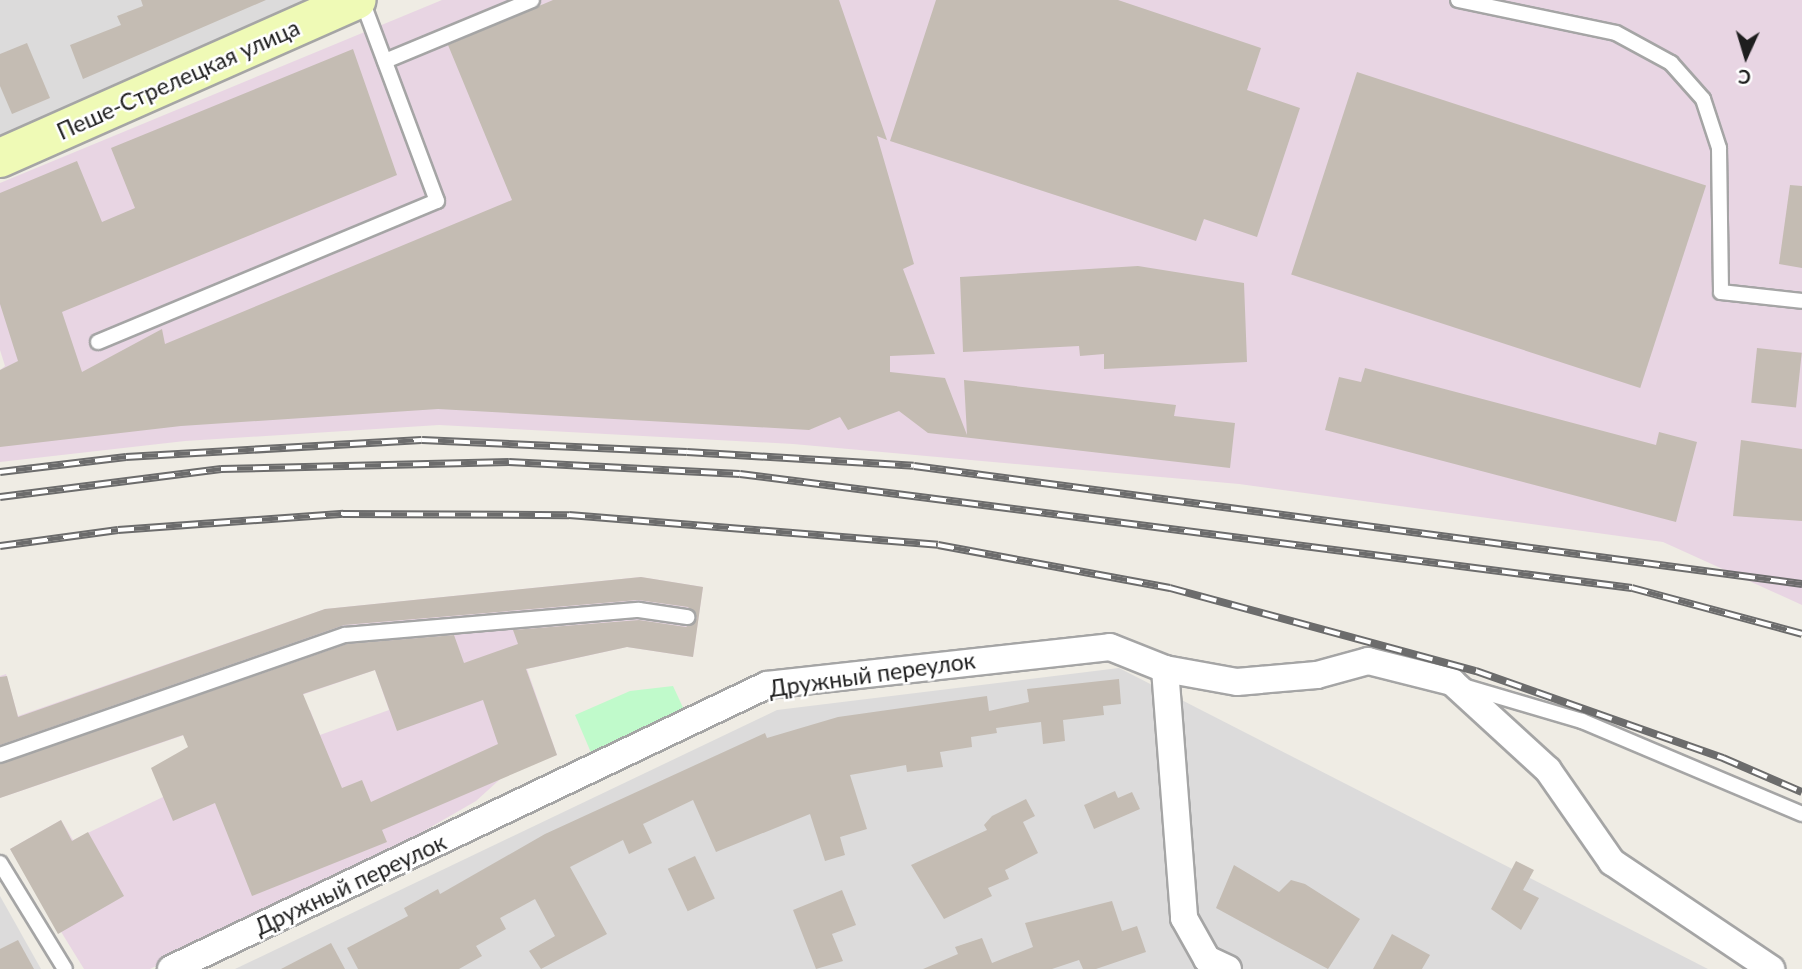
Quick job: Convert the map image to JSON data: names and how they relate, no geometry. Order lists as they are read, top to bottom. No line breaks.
{"streets":{"street":["Пеше-Стрелецкая улица","Дружный переулок"]},"north":"bottom"}
